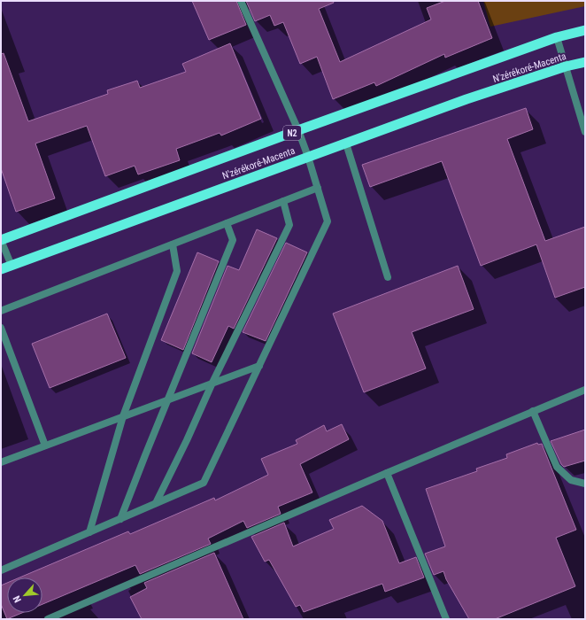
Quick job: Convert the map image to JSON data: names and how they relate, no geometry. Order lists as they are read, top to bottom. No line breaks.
{"streets":{"highway":["N'zérékoré-Macenta","N2"]},"north":"bottom left"}
